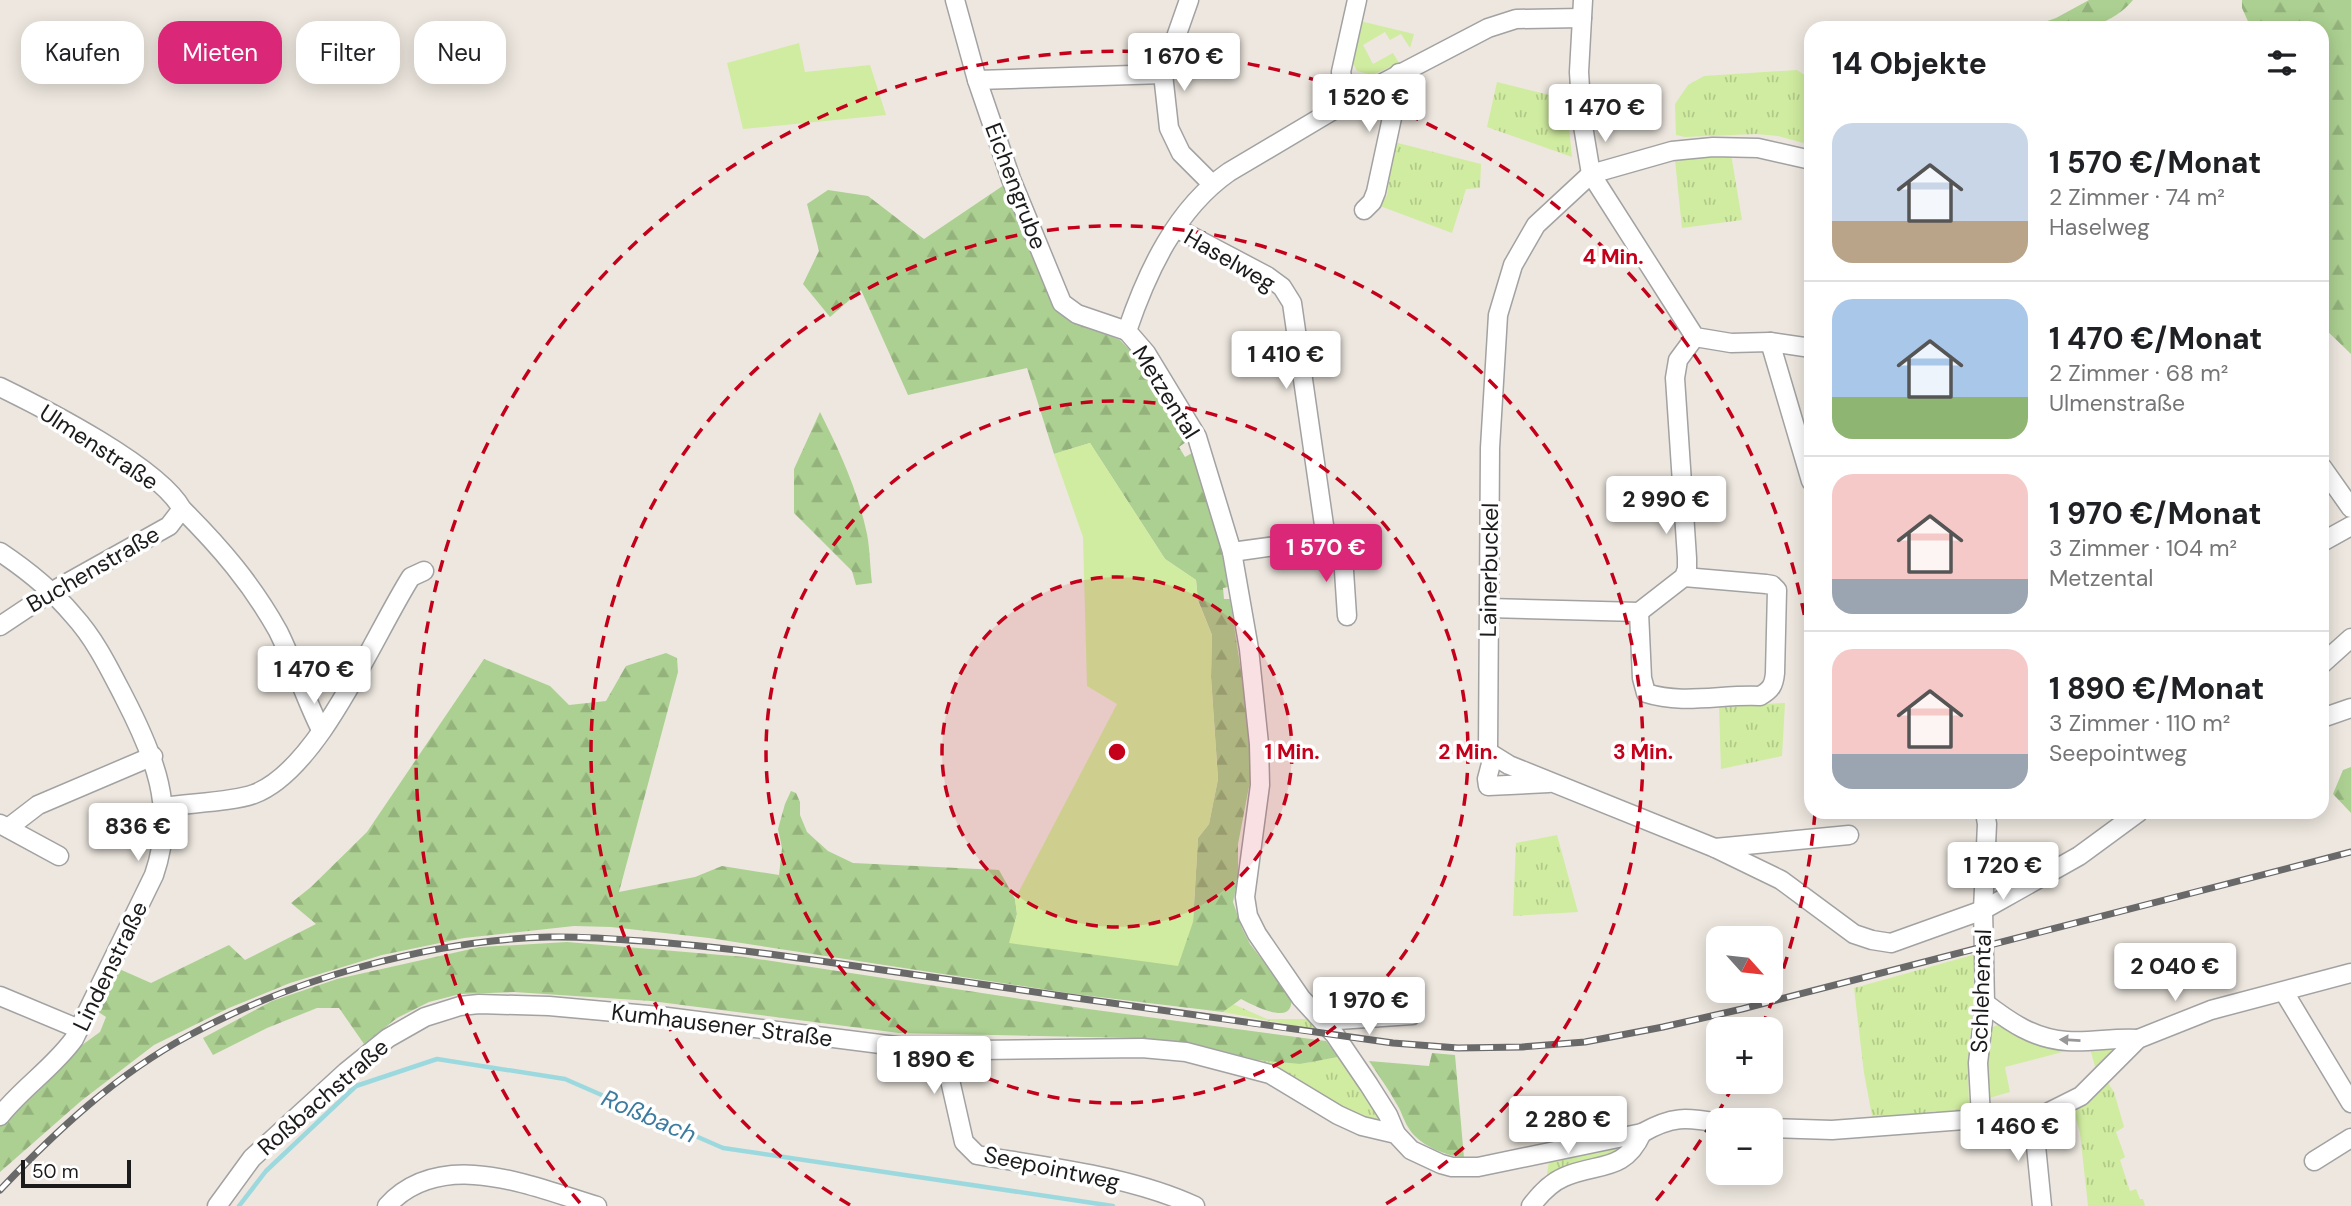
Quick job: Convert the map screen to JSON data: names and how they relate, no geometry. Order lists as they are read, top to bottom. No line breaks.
{"streets":{"street":["Eichengrube","Haselweg","Metzental","Ulmenstraße","Buchenstraße","Lainerbuckel","Lindenstraße","Schlehental","Kumhausener Straße","Roßbachstraße","Seepointweg"]},"crossings":[["Eichengrube","Metzental"],["Haselweg","Metzental"],["Metzental","Kumhausener Straße"],["Ulmenstraße","Buchenstraße"],["Buchenstraße","Lindenstraße"],["Kumhausener Straße","Roßbachstraße"],["Kumhausener Straße","Seepointweg"]],"water":["Roßbach"],"scale_bar":"50 m","north":"bottom right","page":{"chip":["Kaufen","Mieten","Filter","Neu"],"heading":"14 Objekte","price":["1 670 €","1 520 €","1 470 €","1 410 €","2 990 €","1 570 €","1 470 €","836 €","1 720 €","2 040 €","1 970 €","1 890 €","2 280 €","1 460 €"],"list":[{"name":"1 570 €/Monat","note":"2 Zimmer · 74 m² · Haselweg"},{"name":"1 470 €/Monat","note":"2 Zimmer · 68 m² · Ulmenstraße"},{"name":"1 970 €/Monat","note":"3 Zimmer · 104 m² · Metzental"},{"name":"1 890 €/Monat","note":"3 Zimmer · 110 m² · Seepointweg"}],"map_buttons":["+","−"],"scale":"50 m"},"rings":["4 Min.","1 Min.","2 Min.","3 Min."]}
